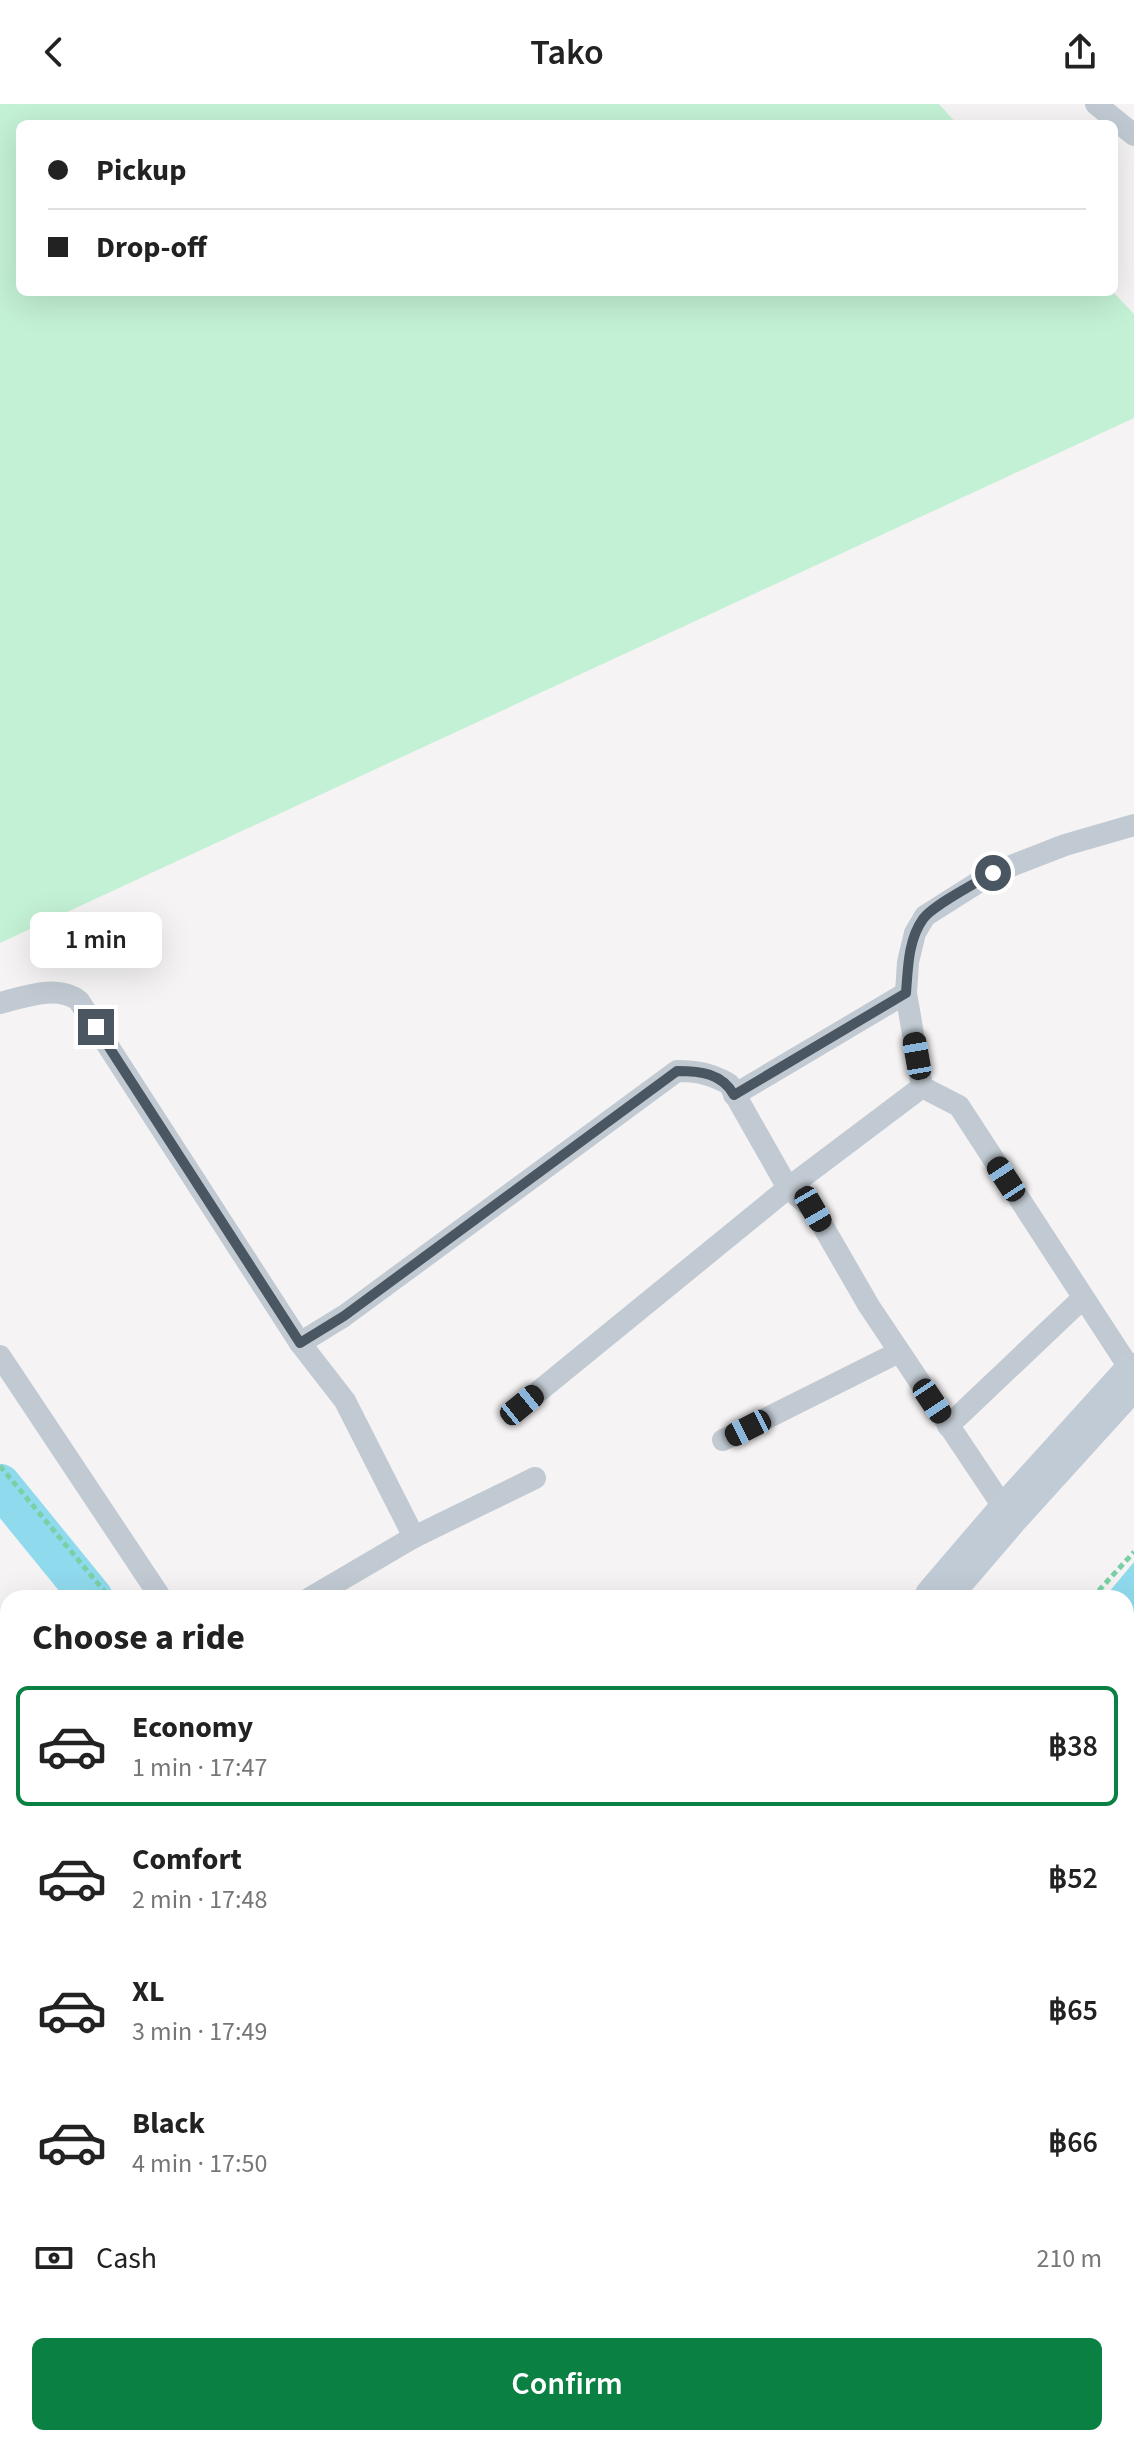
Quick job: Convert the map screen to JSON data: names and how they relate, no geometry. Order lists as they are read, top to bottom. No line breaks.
{"page":{"header":"Tako","banner":["Pickup","Drop-off"],"bubble":"1 min","heading":"Choose a ride","list":[{"name":"Economy","note":"1 min · 17:47","value":"฿38"},{"name":"Comfort","note":"2 min · 17:48","value":"฿52"},{"name":"XL","note":"3 min · 17:49","value":"฿65"},{"name":"Black","note":"4 min · 17:50","value":"฿66"}],"pay":["Cash","210 m"],"buttons":"Confirm"}}
